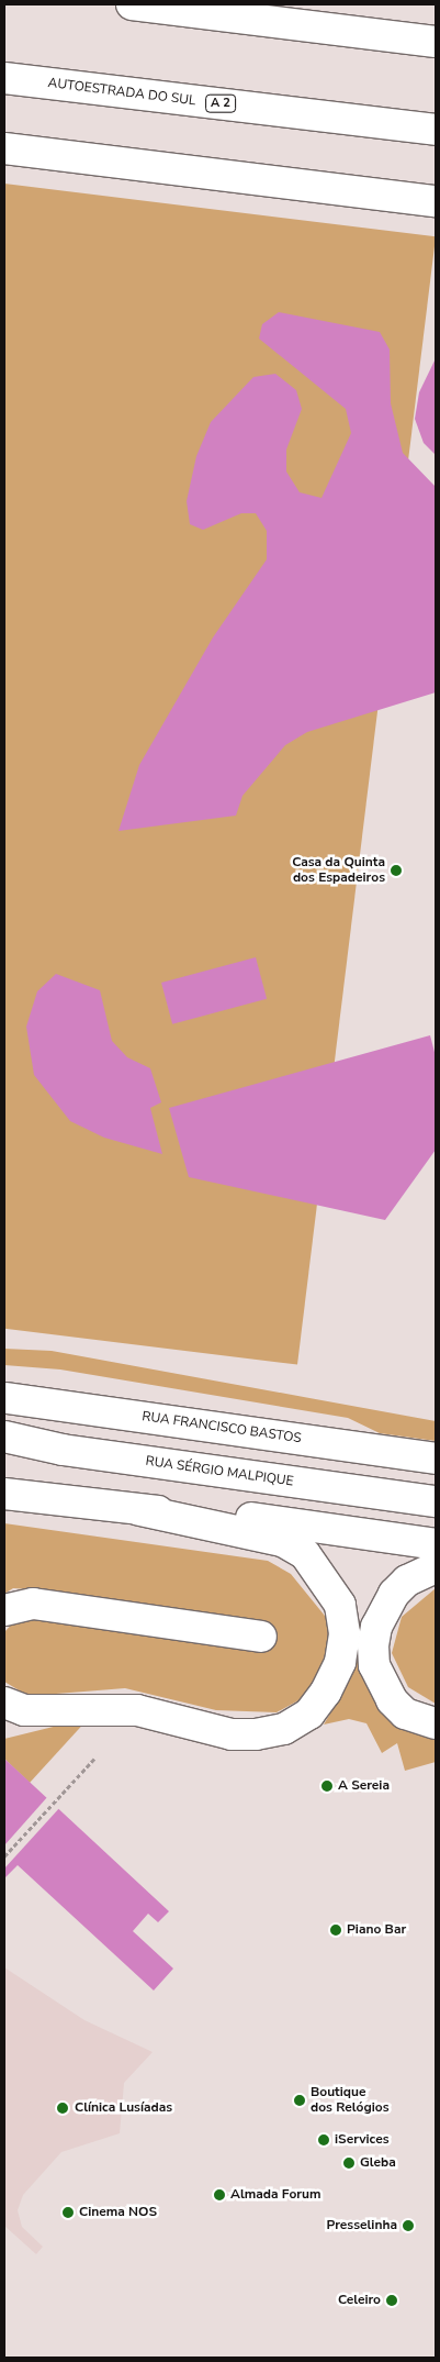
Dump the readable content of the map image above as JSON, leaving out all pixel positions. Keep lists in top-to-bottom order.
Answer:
{
  "streets": {
    "main road": [
      "AUTOESTRADA DO SUL",
      "A 2",
      "RUA FRANCISCO BASTOS",
      "RUA SÉRGIO MALPIQUE"
    ]
  },
  "places": [
    "Casa da Quinta dos Espadeiros",
    "A Sereia",
    "Piano Bar",
    "Boutique dos Relógios",
    "Clínica Lusíadas",
    "iServices",
    "Gleba",
    "Almada Forum",
    "Cinema NOS",
    "Presselinha",
    "Celeiro"
  ]
}
